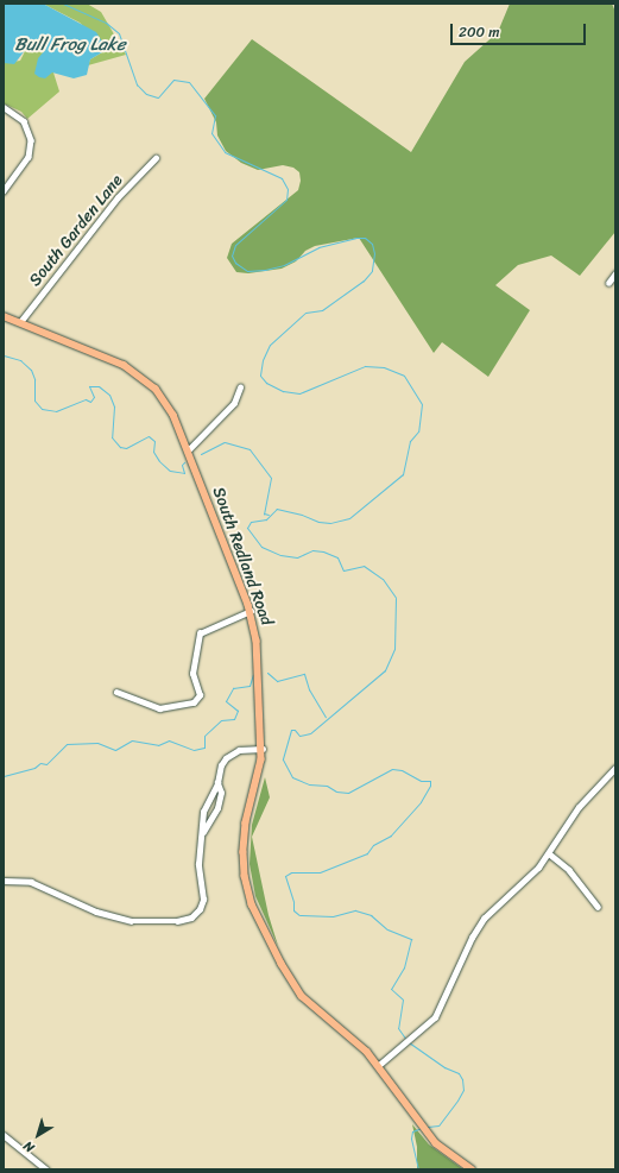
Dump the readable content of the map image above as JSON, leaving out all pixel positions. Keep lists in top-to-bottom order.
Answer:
{
  "streets": {
    "main road": ["South Redland Road"],
    "street": ["South Garden Lane"]
  },
  "crossings": [
    ["South Garden Lane", "South Redland Road"]
  ],
  "water": ["Bull Frog Lake"],
  "scale_bar": "200 m",
  "north": "bottom left"
}
